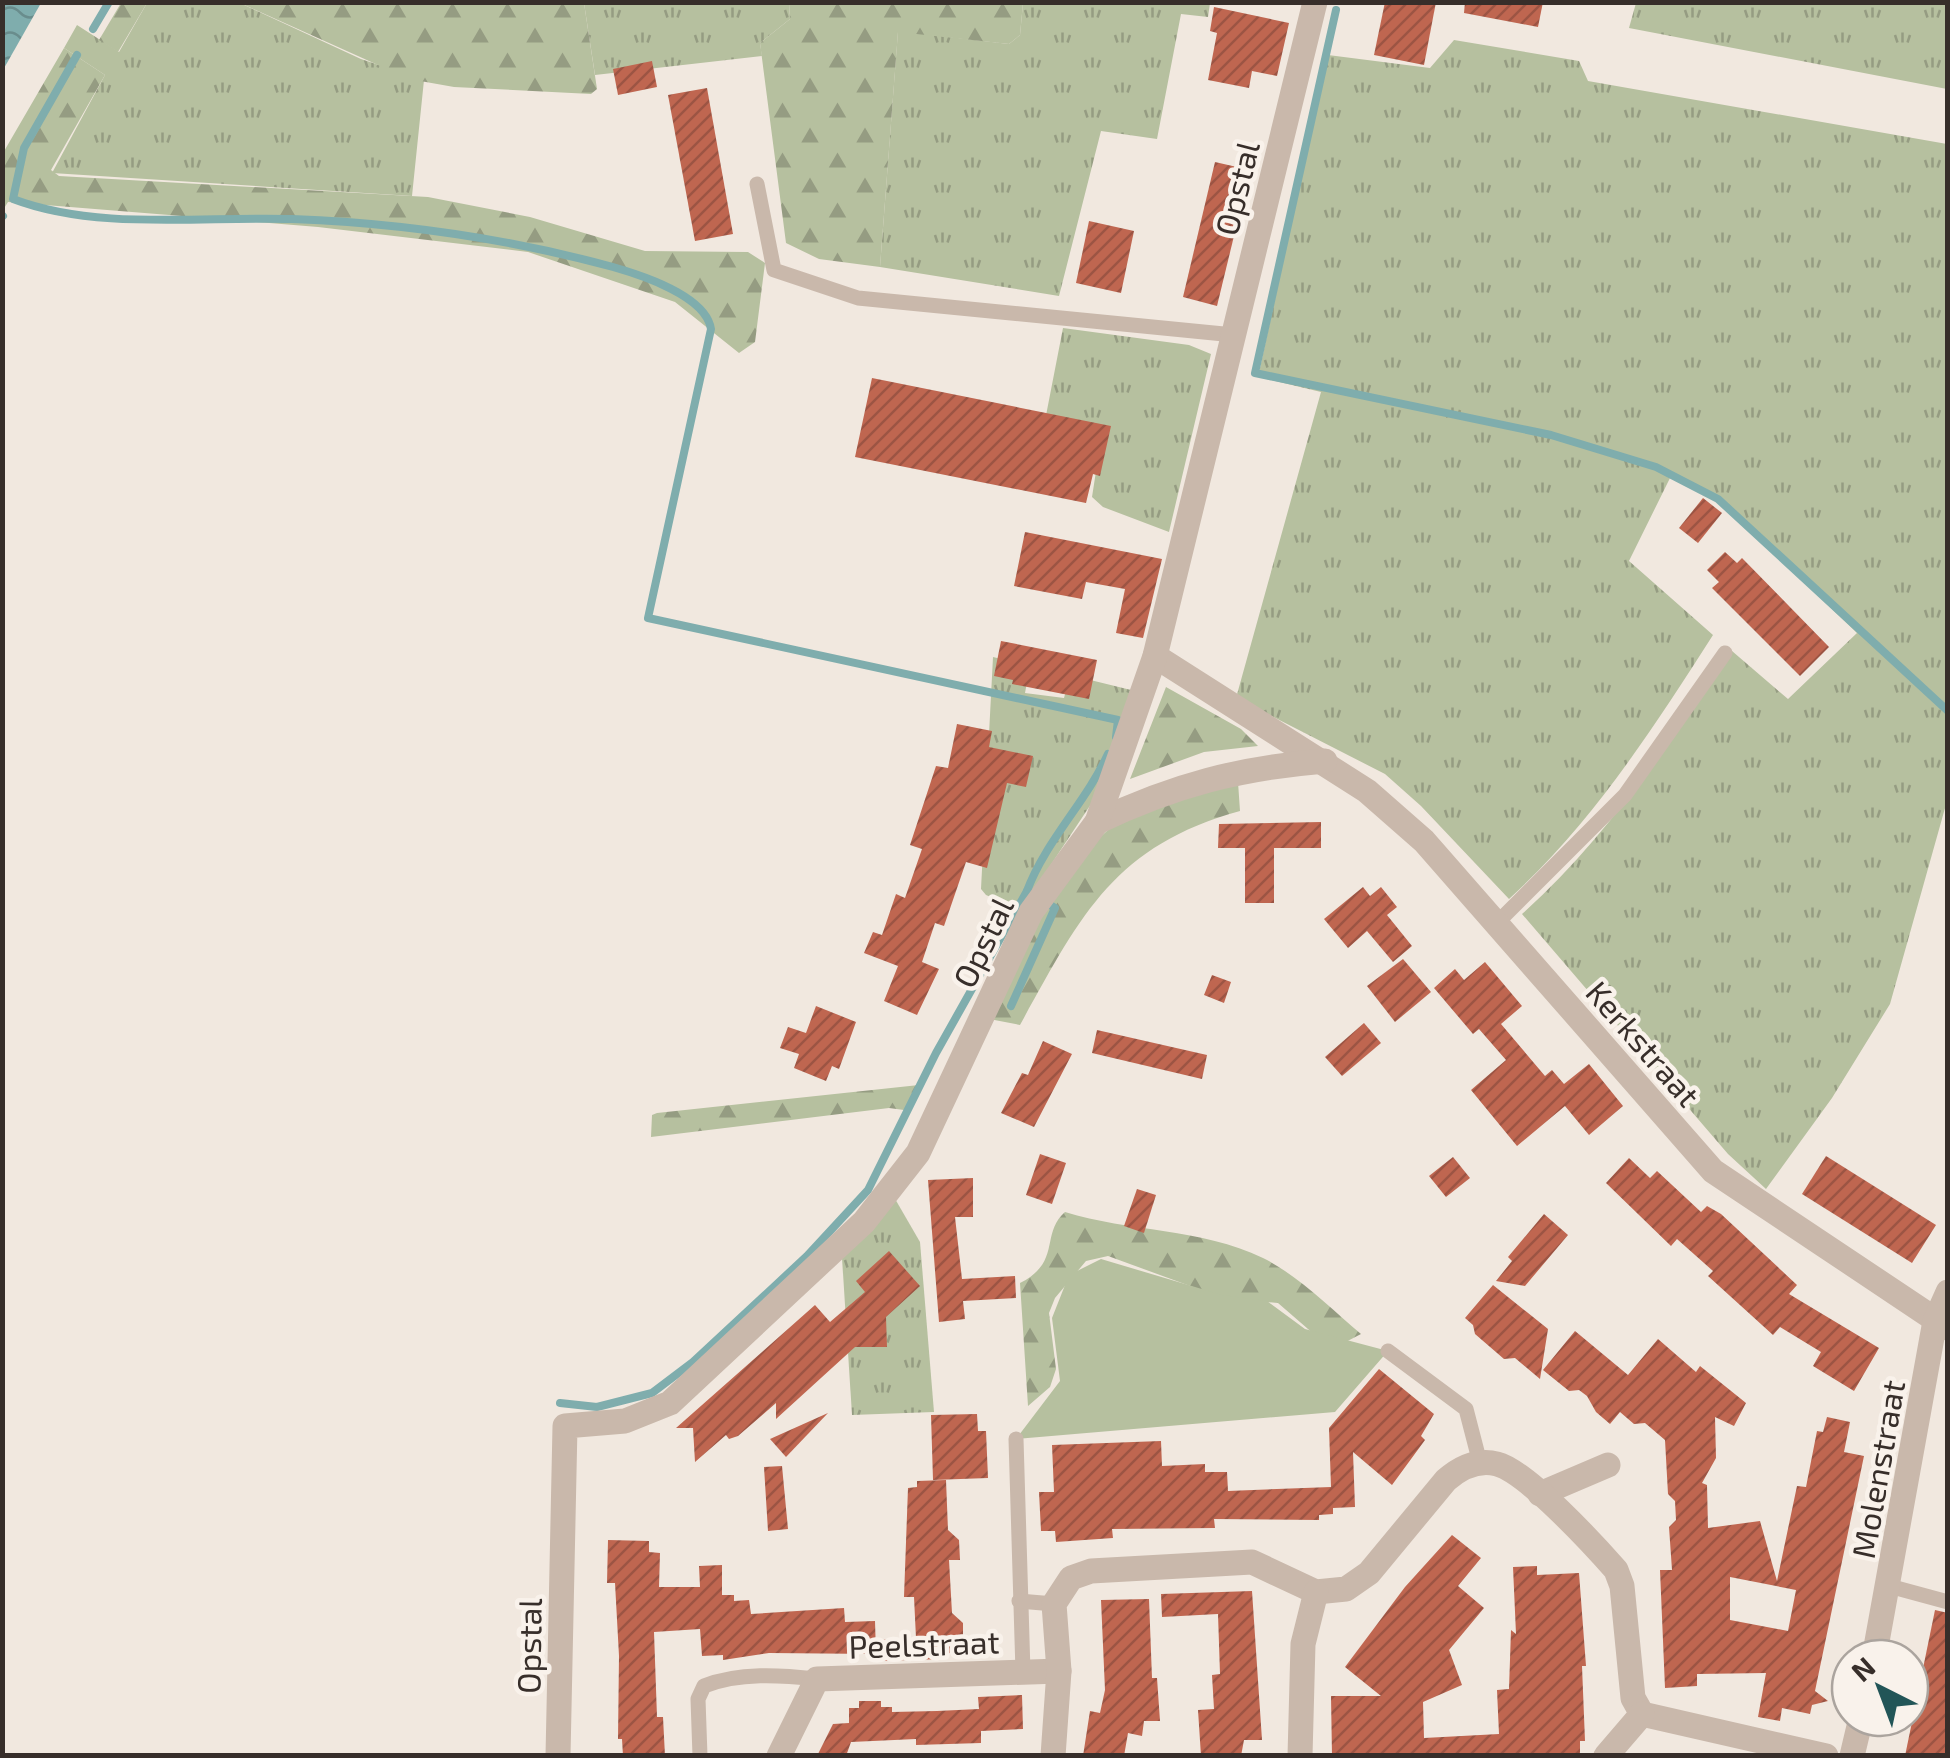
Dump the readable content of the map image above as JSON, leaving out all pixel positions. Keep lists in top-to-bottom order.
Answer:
{
  "streets": {
    "street": [
      "Opstal",
      "Kerkstraat",
      "Molenstraat",
      "Peelstraat"
    ]
  },
  "crossings": [
    ["Opstal", "Kerkstraat"],
    ["Kerkstraat", "Molenstraat"]
  ],
  "north": "top left"
}
